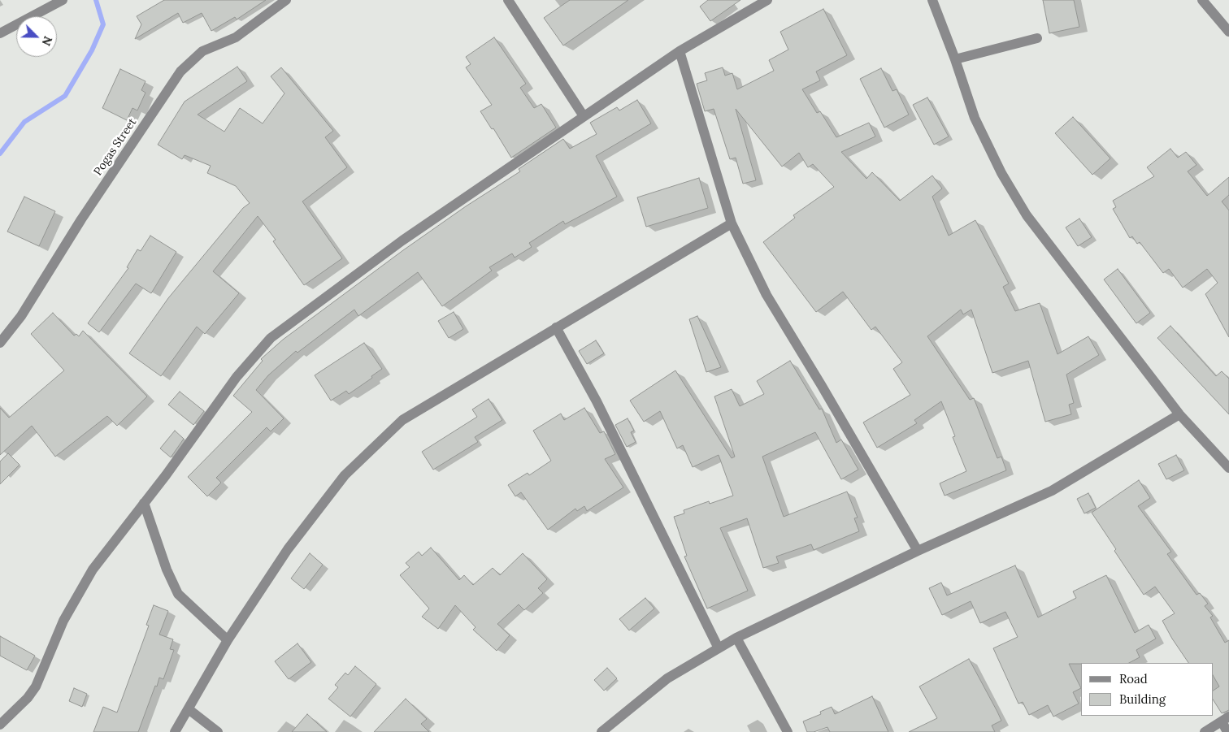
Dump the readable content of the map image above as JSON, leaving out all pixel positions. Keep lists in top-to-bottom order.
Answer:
{
  "streets": {
    "street": ["Pogas Street"]
  },
  "legend": ["Road", "Building"],
  "north": "bottom right"
}
